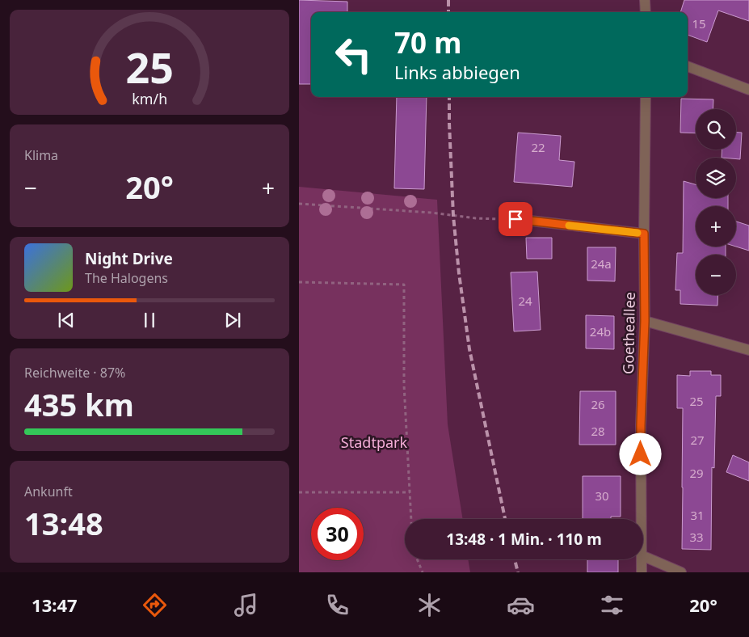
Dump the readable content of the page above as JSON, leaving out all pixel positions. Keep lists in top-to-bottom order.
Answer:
{
  "streets": {
    "street": ["Goetheallee"]
  },
  "parks": ["Stadtpark"],
  "house_numbers": [
    "15",
    "22",
    "24a",
    "24",
    "24b",
    "25",
    "26",
    "28",
    "27",
    "29",
    "30",
    "31",
    "33"
  ],
  "page": {
    "turn": ["70 m", "Links abbiegen"],
    "map_buttons": ["+", "−"],
    "tile": [
      "Klima",
      ["Reichweite · 87%", "435 km"],
      ["Ankunft", "13:48"]
    ],
    "heat": ["−", "20°", "+"],
    "song": ["Night Drive", "The Halogens"],
    "limit": "30",
    "trip": "13:48 · 1 Min. · 110 m",
    "tabs": ["13:47", "20°"],
    "gauge": ["25", "km/h"]
  }
}
